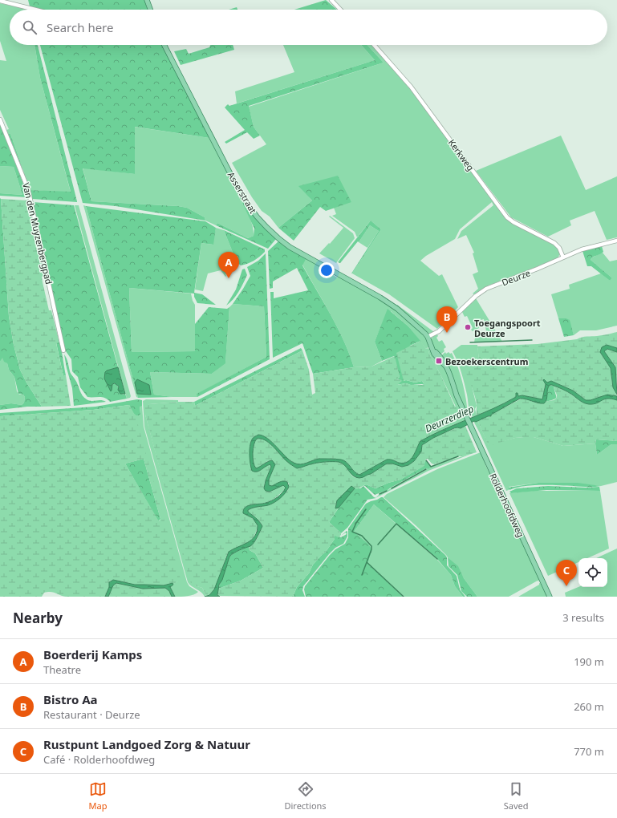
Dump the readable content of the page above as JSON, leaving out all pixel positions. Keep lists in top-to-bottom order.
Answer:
{
  "streets": {
    "main road": ["Asserstraat", "Rolderhoofdweg"],
    "street": ["Kerkweg", "Van den Muyzenbergpad", "Deurze"]
  },
  "crossings": [
    ["Kerkweg", "Deurze"],
    ["Asserstraat", "Deurze"],
    ["Asserstraat", "Rolderhoofdweg"]
  ],
  "water": ["Deurzerdiep"],
  "places": {
    "other": ["Toegangspoort Deurze"],
    "transit": ["Bezoekerscentrum"]
  },
  "page": {
    "search": "Search here",
    "pins": ["A", "B", "C"],
    "heading": ["Nearby", "3 results"],
    "list": [
      {
        "mark": "A",
        "name": "Boerderij Kamps",
        "note": "Theatre",
        "value": "190 m"
      },
      {
        "mark": "B",
        "name": "Bistro Aa",
        "note": "Restaurant · Deurze",
        "value": "260 m"
      },
      {
        "mark": "C",
        "name": "Rustpunt Landgoed Zorg & Natuur",
        "note": "Café · Rolderhoofdweg",
        "value": "770 m"
      }
    ],
    "nav": ["Map", "Directions", "Saved"]
  }
}
